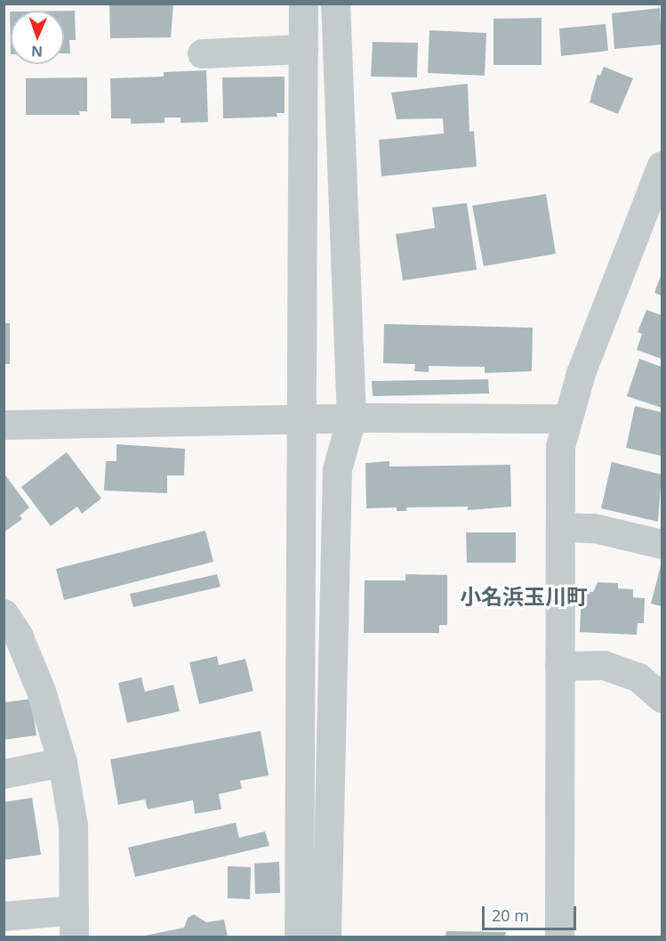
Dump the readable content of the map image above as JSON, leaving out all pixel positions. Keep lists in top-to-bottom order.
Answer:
{
  "districts": ["小名浜玉川町"],
  "scale_bar": "20 m",
  "north": "bottom"
}
